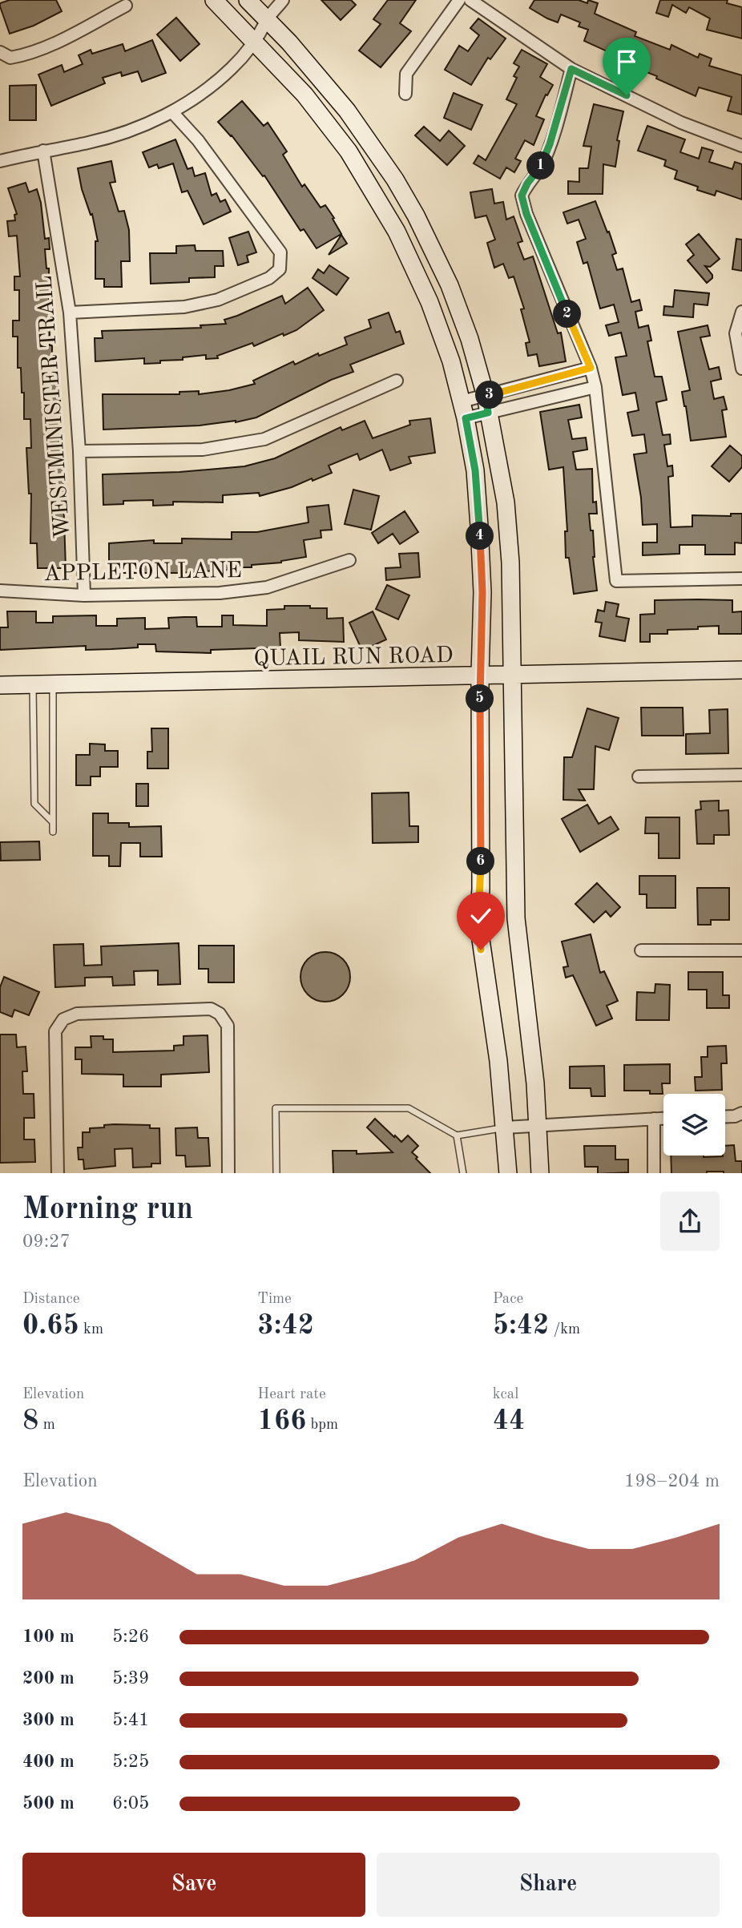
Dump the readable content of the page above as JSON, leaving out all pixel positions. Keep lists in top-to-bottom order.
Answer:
{
  "streets": {
    "main road": ["QUAIL RUN ROAD"],
    "street": ["WESTMINISTER TRAIL", "APPLETON LANE"]
  },
  "crossings": [
    ["WESTMINISTER TRAIL", "APPLETON LANE"]
  ],
  "page": {
    "pins": [
      "1",
      "2",
      "3",
      "4",
      "5",
      "6"
    ],
    "heading": ["Morning run", "09:27"],
    "stats": [
      ["Distance", "0.65 km"],
      ["Time", "3:42"],
      ["Pace", "5:42 /km"],
      ["Elevation", "8 m"],
      ["Heart rate", "166 bpm"],
      ["kcal", "44"]
    ],
    "chart": ["Elevation", "198–204 m"],
    "list": [
      {
        "name": "100 m",
        "note": "5:26"
      },
      {
        "name": "200 m",
        "note": "5:39"
      },
      {
        "name": "300 m",
        "note": "5:41"
      },
      {
        "name": "400 m",
        "note": "5:25"
      },
      {
        "name": "500 m",
        "note": "6:05"
      }
    ],
    "buttons": ["Save", "Share"]
  }
}
